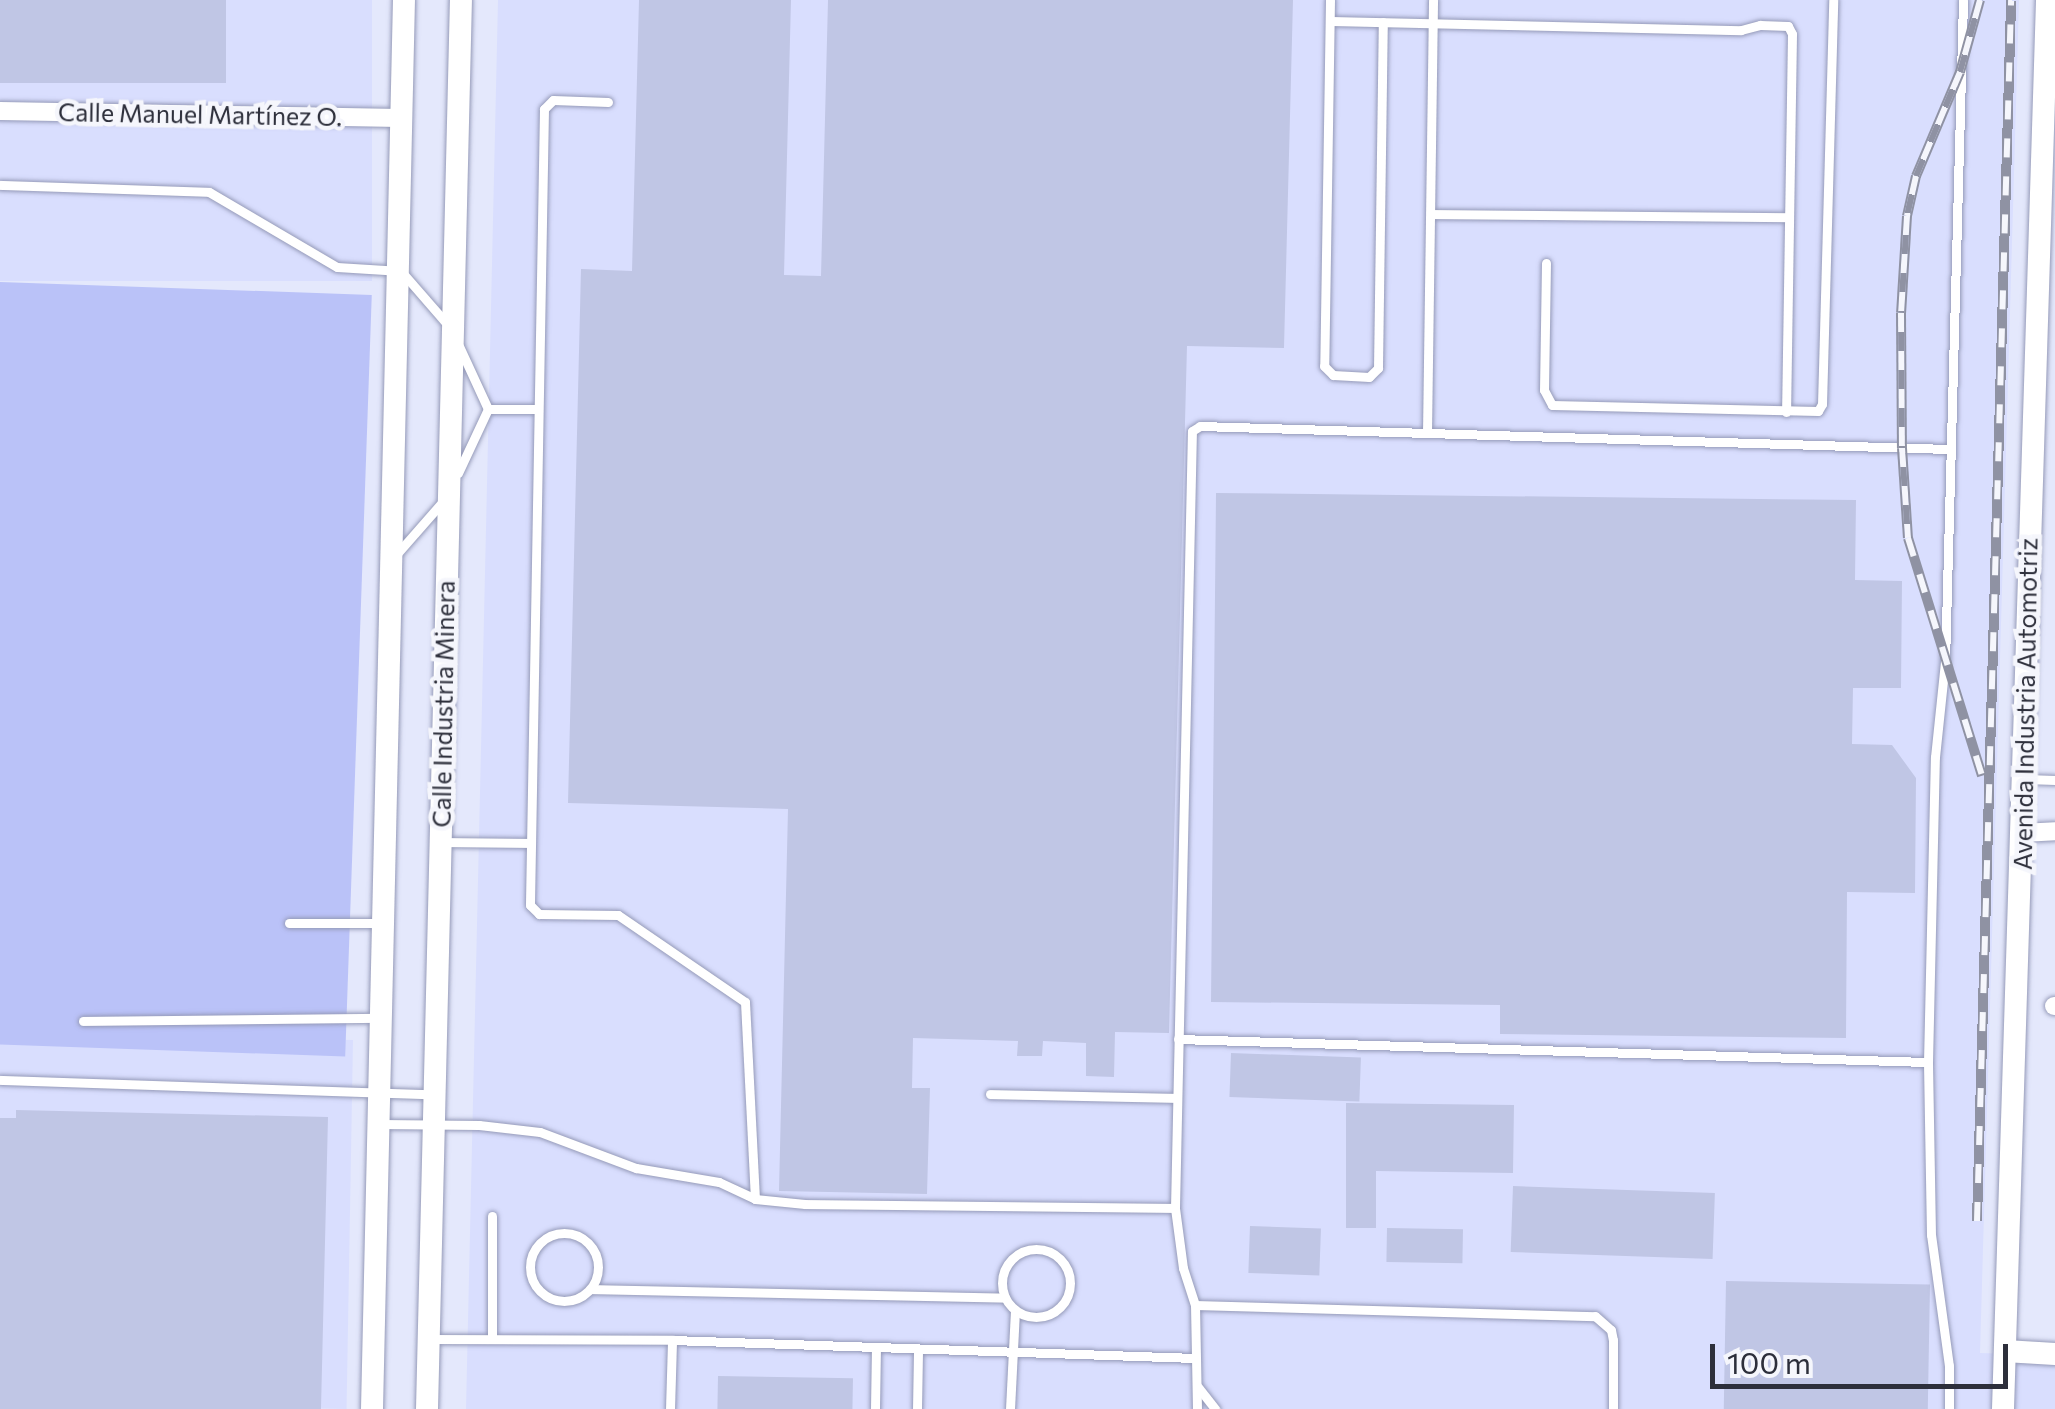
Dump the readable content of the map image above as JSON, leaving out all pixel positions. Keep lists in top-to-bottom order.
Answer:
{
  "streets": {
    "main road": ["Calle Industria Minera", "Avenida Industria Automotriz"],
    "street": ["Calle Manuel Martínez O."]
  },
  "scale_bar": "100 m"
}
